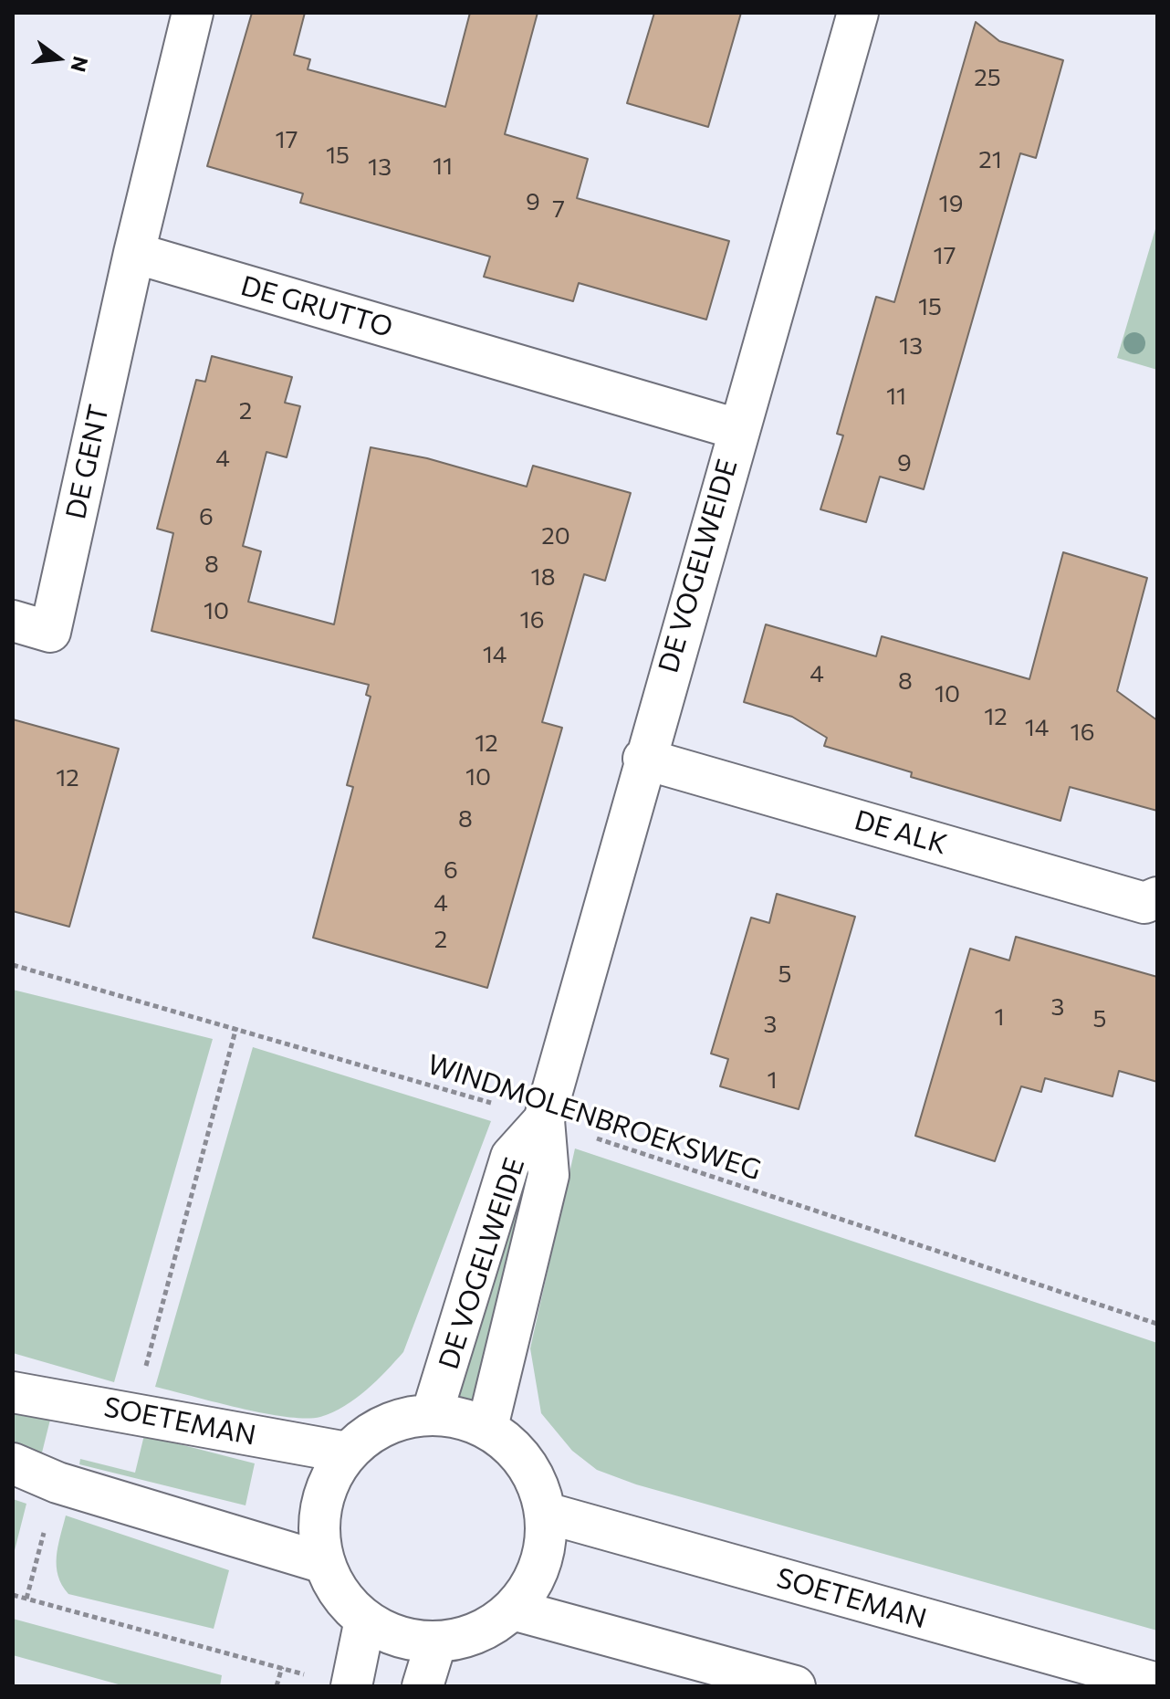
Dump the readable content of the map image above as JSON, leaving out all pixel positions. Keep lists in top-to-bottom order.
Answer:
{
  "streets": {
    "street": [
      "DE GRUTTO",
      "DE GENT",
      "DE VOGELWEIDE",
      "DE ALK",
      "SOETEMAN"
    ],
    "path": ["WINDMOLENBROEKSWEG"]
  },
  "crossings": [
    ["DE GRUTTO", "DE GENT"],
    ["DE GRUTTO", "DE VOGELWEIDE"],
    ["DE VOGELWEIDE", "DE ALK"],
    ["DE VOGELWEIDE", "WINDMOLENBROEKSWEG"],
    ["DE VOGELWEIDE", "SOETEMAN"]
  ],
  "house_numbers": [
    "25",
    "17",
    "15",
    "21",
    "11",
    "13",
    "9",
    "19",
    "7",
    "17",
    "15",
    "13",
    "11",
    "2",
    "4",
    "9",
    "6",
    "20",
    "8",
    "18",
    "10",
    "16",
    "14",
    "4",
    "8",
    "10",
    "12",
    "14",
    "16",
    "12",
    "10",
    "12",
    "8",
    "6",
    "4",
    "2",
    "5",
    "3",
    "1",
    "5",
    "3",
    "1"
  ],
  "north": "right"
}
